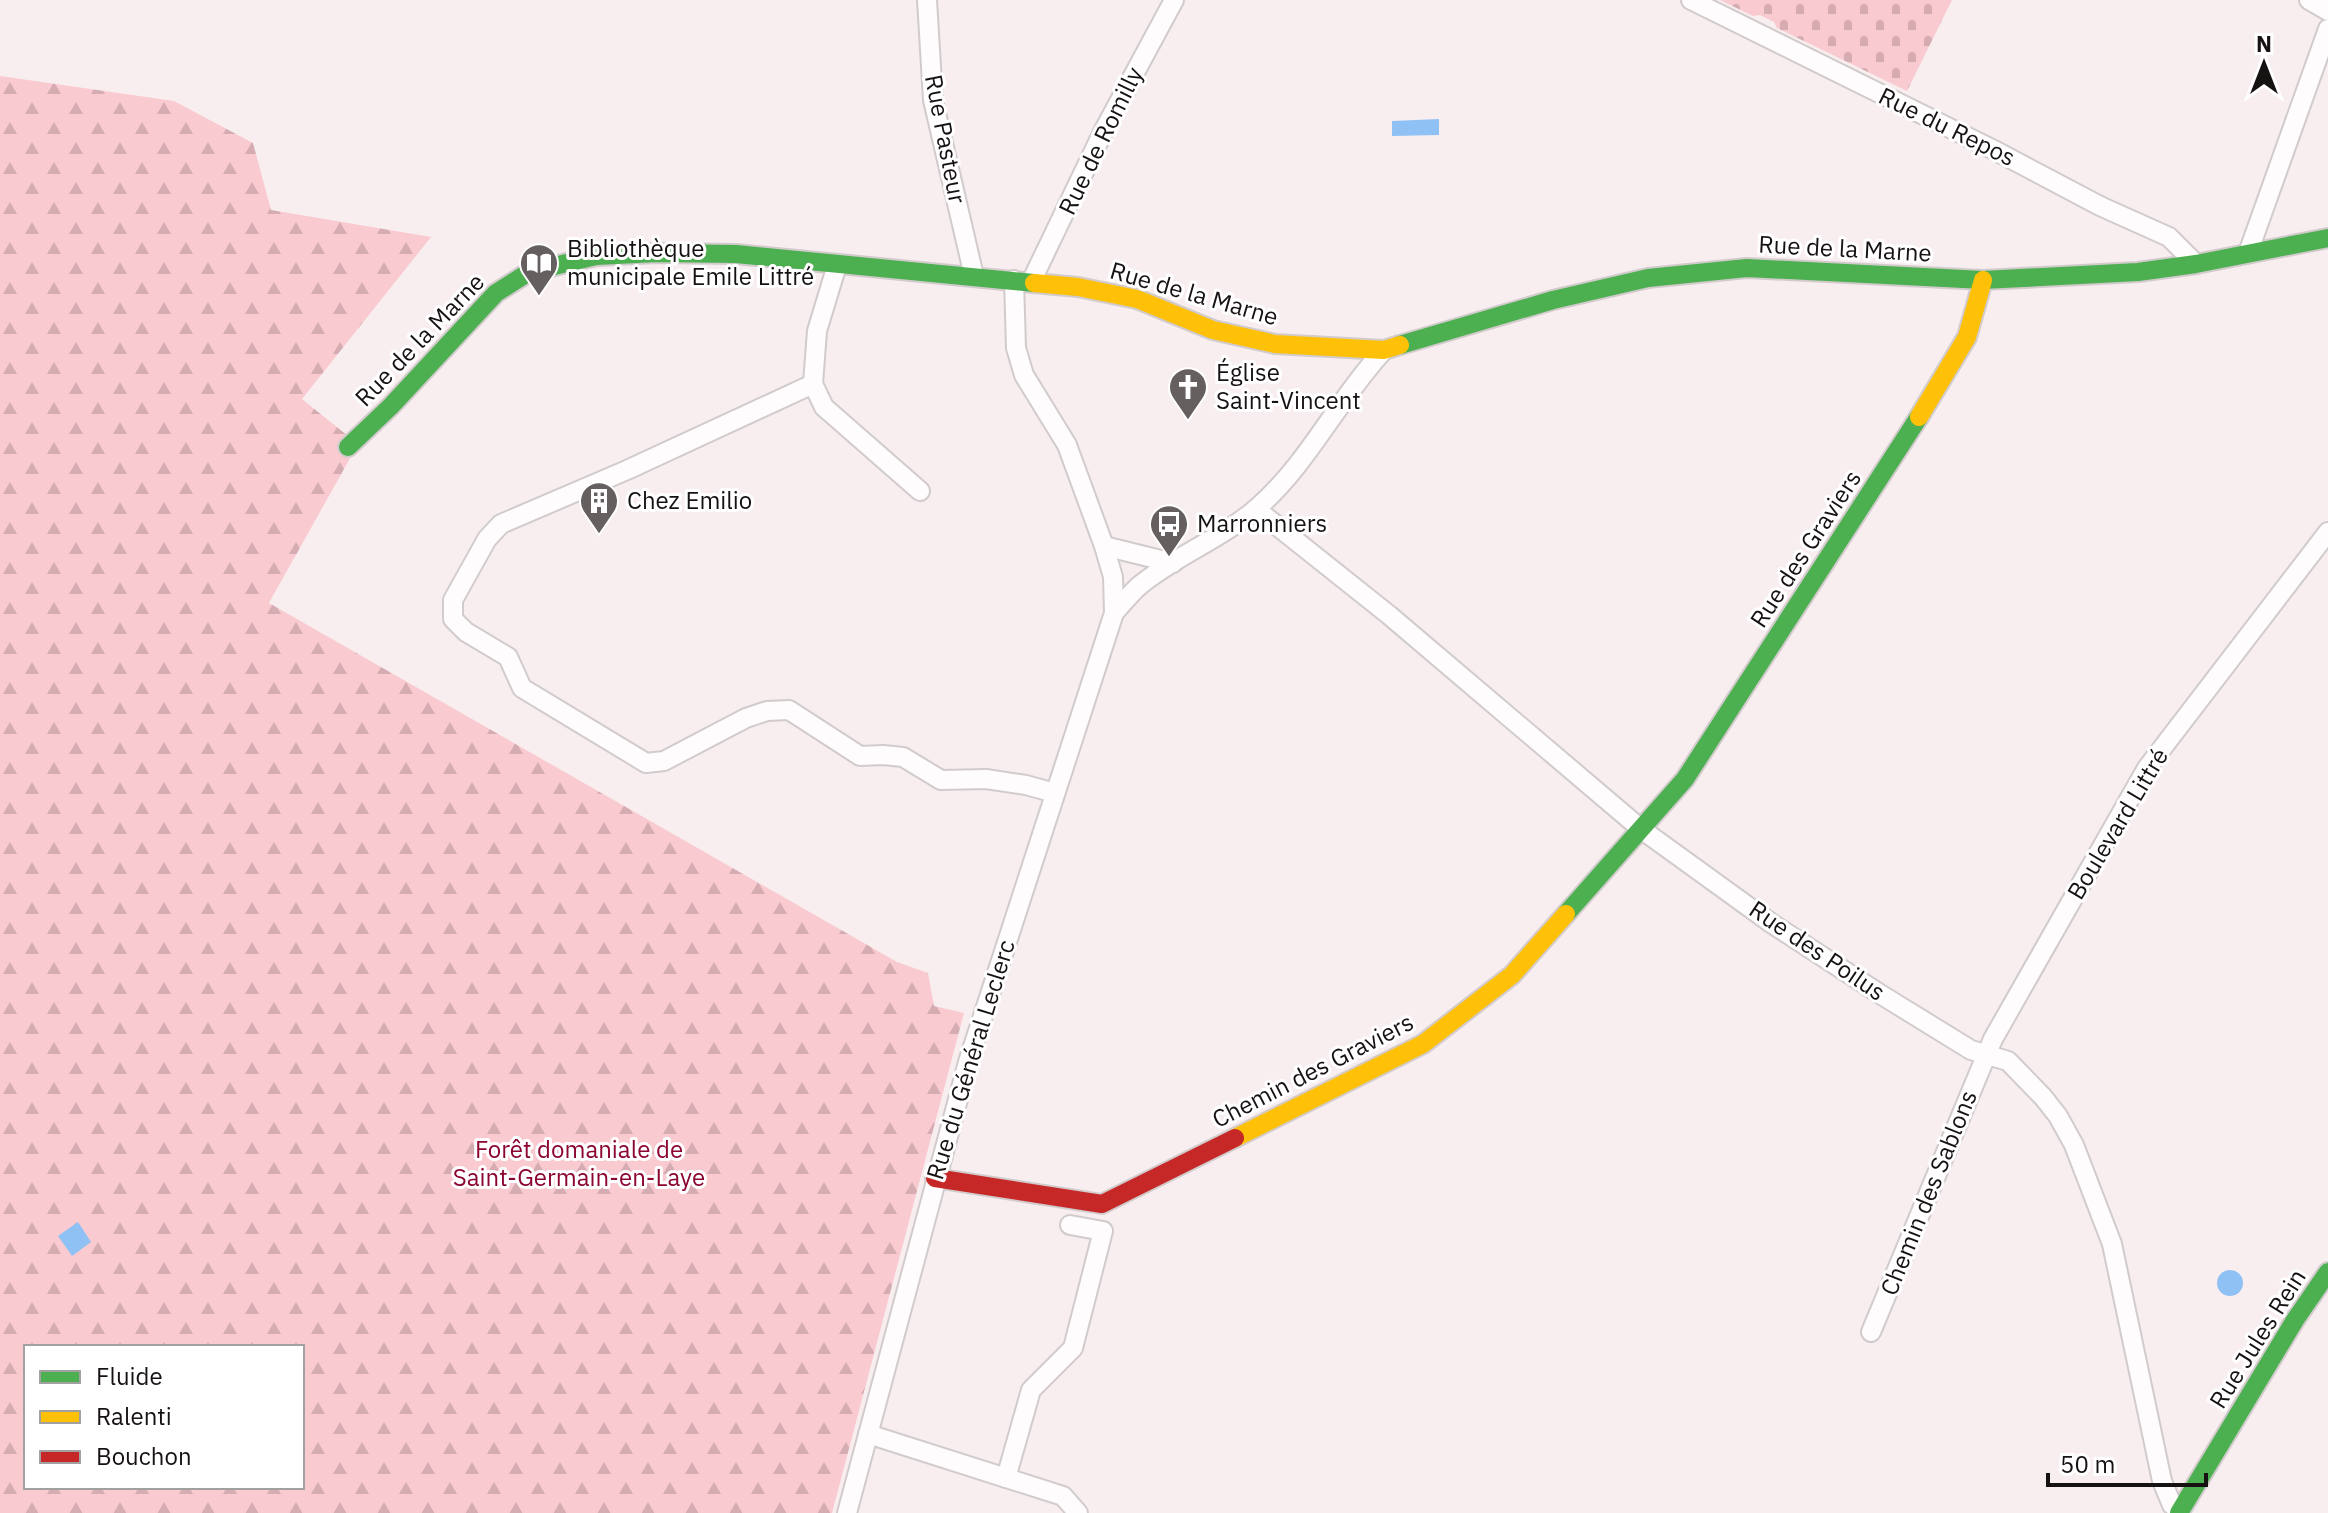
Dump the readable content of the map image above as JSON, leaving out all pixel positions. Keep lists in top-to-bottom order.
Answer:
{
  "streets": {
    "street": [
      "Rue du Repos",
      "Rue Pasteur",
      "Rue de Romilly",
      "Rue de la Marne",
      "Rue des Graviers",
      "Boulevard Littré",
      "Rue des Poilus",
      "Rue du Général Leclerc",
      "Chemin des Graviers",
      "Chemin des Sablons",
      "Rue Jules Rein"
    ]
  },
  "crossings": [
    ["Rue du Repos", "Rue de la Marne"],
    ["Rue Pasteur", "Rue de la Marne"],
    ["Rue de Romilly", "Rue de la Marne"],
    ["Rue de la Marne", "Rue des Graviers"],
    ["Rue des Graviers", "Rue des Poilus"],
    ["Rue des Graviers", "Chemin des Graviers"],
    ["Boulevard Littré", "Rue des Poilus"],
    ["Boulevard Littré", "Chemin des Sablons"],
    ["Rue des Poilus", "Chemin des Graviers"],
    ["Rue des Poilus", "Chemin des Sablons"],
    ["Rue des Poilus", "Rue Jules Rein"],
    ["Rue du Général Leclerc", "Chemin des Graviers"]
  ],
  "parks": ["Forêt domaniale de Saint-Germain-en-Laye"],
  "places": {
    "library": ["Bibliothèque municipale Emile Littré"],
    "church": ["Église Saint-Vincent"],
    "building": ["Chez Emilio"],
    "bus stop": ["Marronniers"]
  },
  "legend": ["Fluide", "Ralenti", "Bouchon"],
  "scale_bar": "50 m",
  "north": "top"
}
